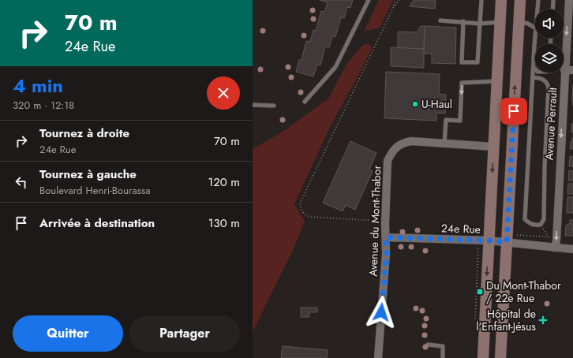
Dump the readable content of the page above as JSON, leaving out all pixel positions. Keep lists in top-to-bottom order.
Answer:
{
  "streets": {
    "street": ["Avenue Perrault", "Avenue du Mont-Thabor", "24e Rue"]
  },
  "crossings": [
    ["Avenue Perrault", "24e Rue"],
    ["Avenue du Mont-Thabor", "24e Rue"]
  ],
  "one_way": ["Avenue Perrault"],
  "places": {
    "other": ["U-Haul"],
    "transit": ["Du Mont-Thabor / 22e Rue"],
    "health": ["Hôpital de l'Enfant-Jésus"]
  },
  "page": {
    "turn": ["70 m", "24e Rue"],
    "heading": ["4 min", "320 m · 12:18"],
    "list": [
      {
        "name": "Tournez à droite",
        "note": "24e Rue",
        "value": "70 m"
      },
      {
        "name": "Tournez à gauche",
        "note": "Boulevard Henri-Bourassa",
        "value": "120 m"
      },
      {
        "name": "Arrivée à destination",
        "value": "130 m"
      }
    ],
    "buttons": ["Quitter", "Partager"]
  }
}
